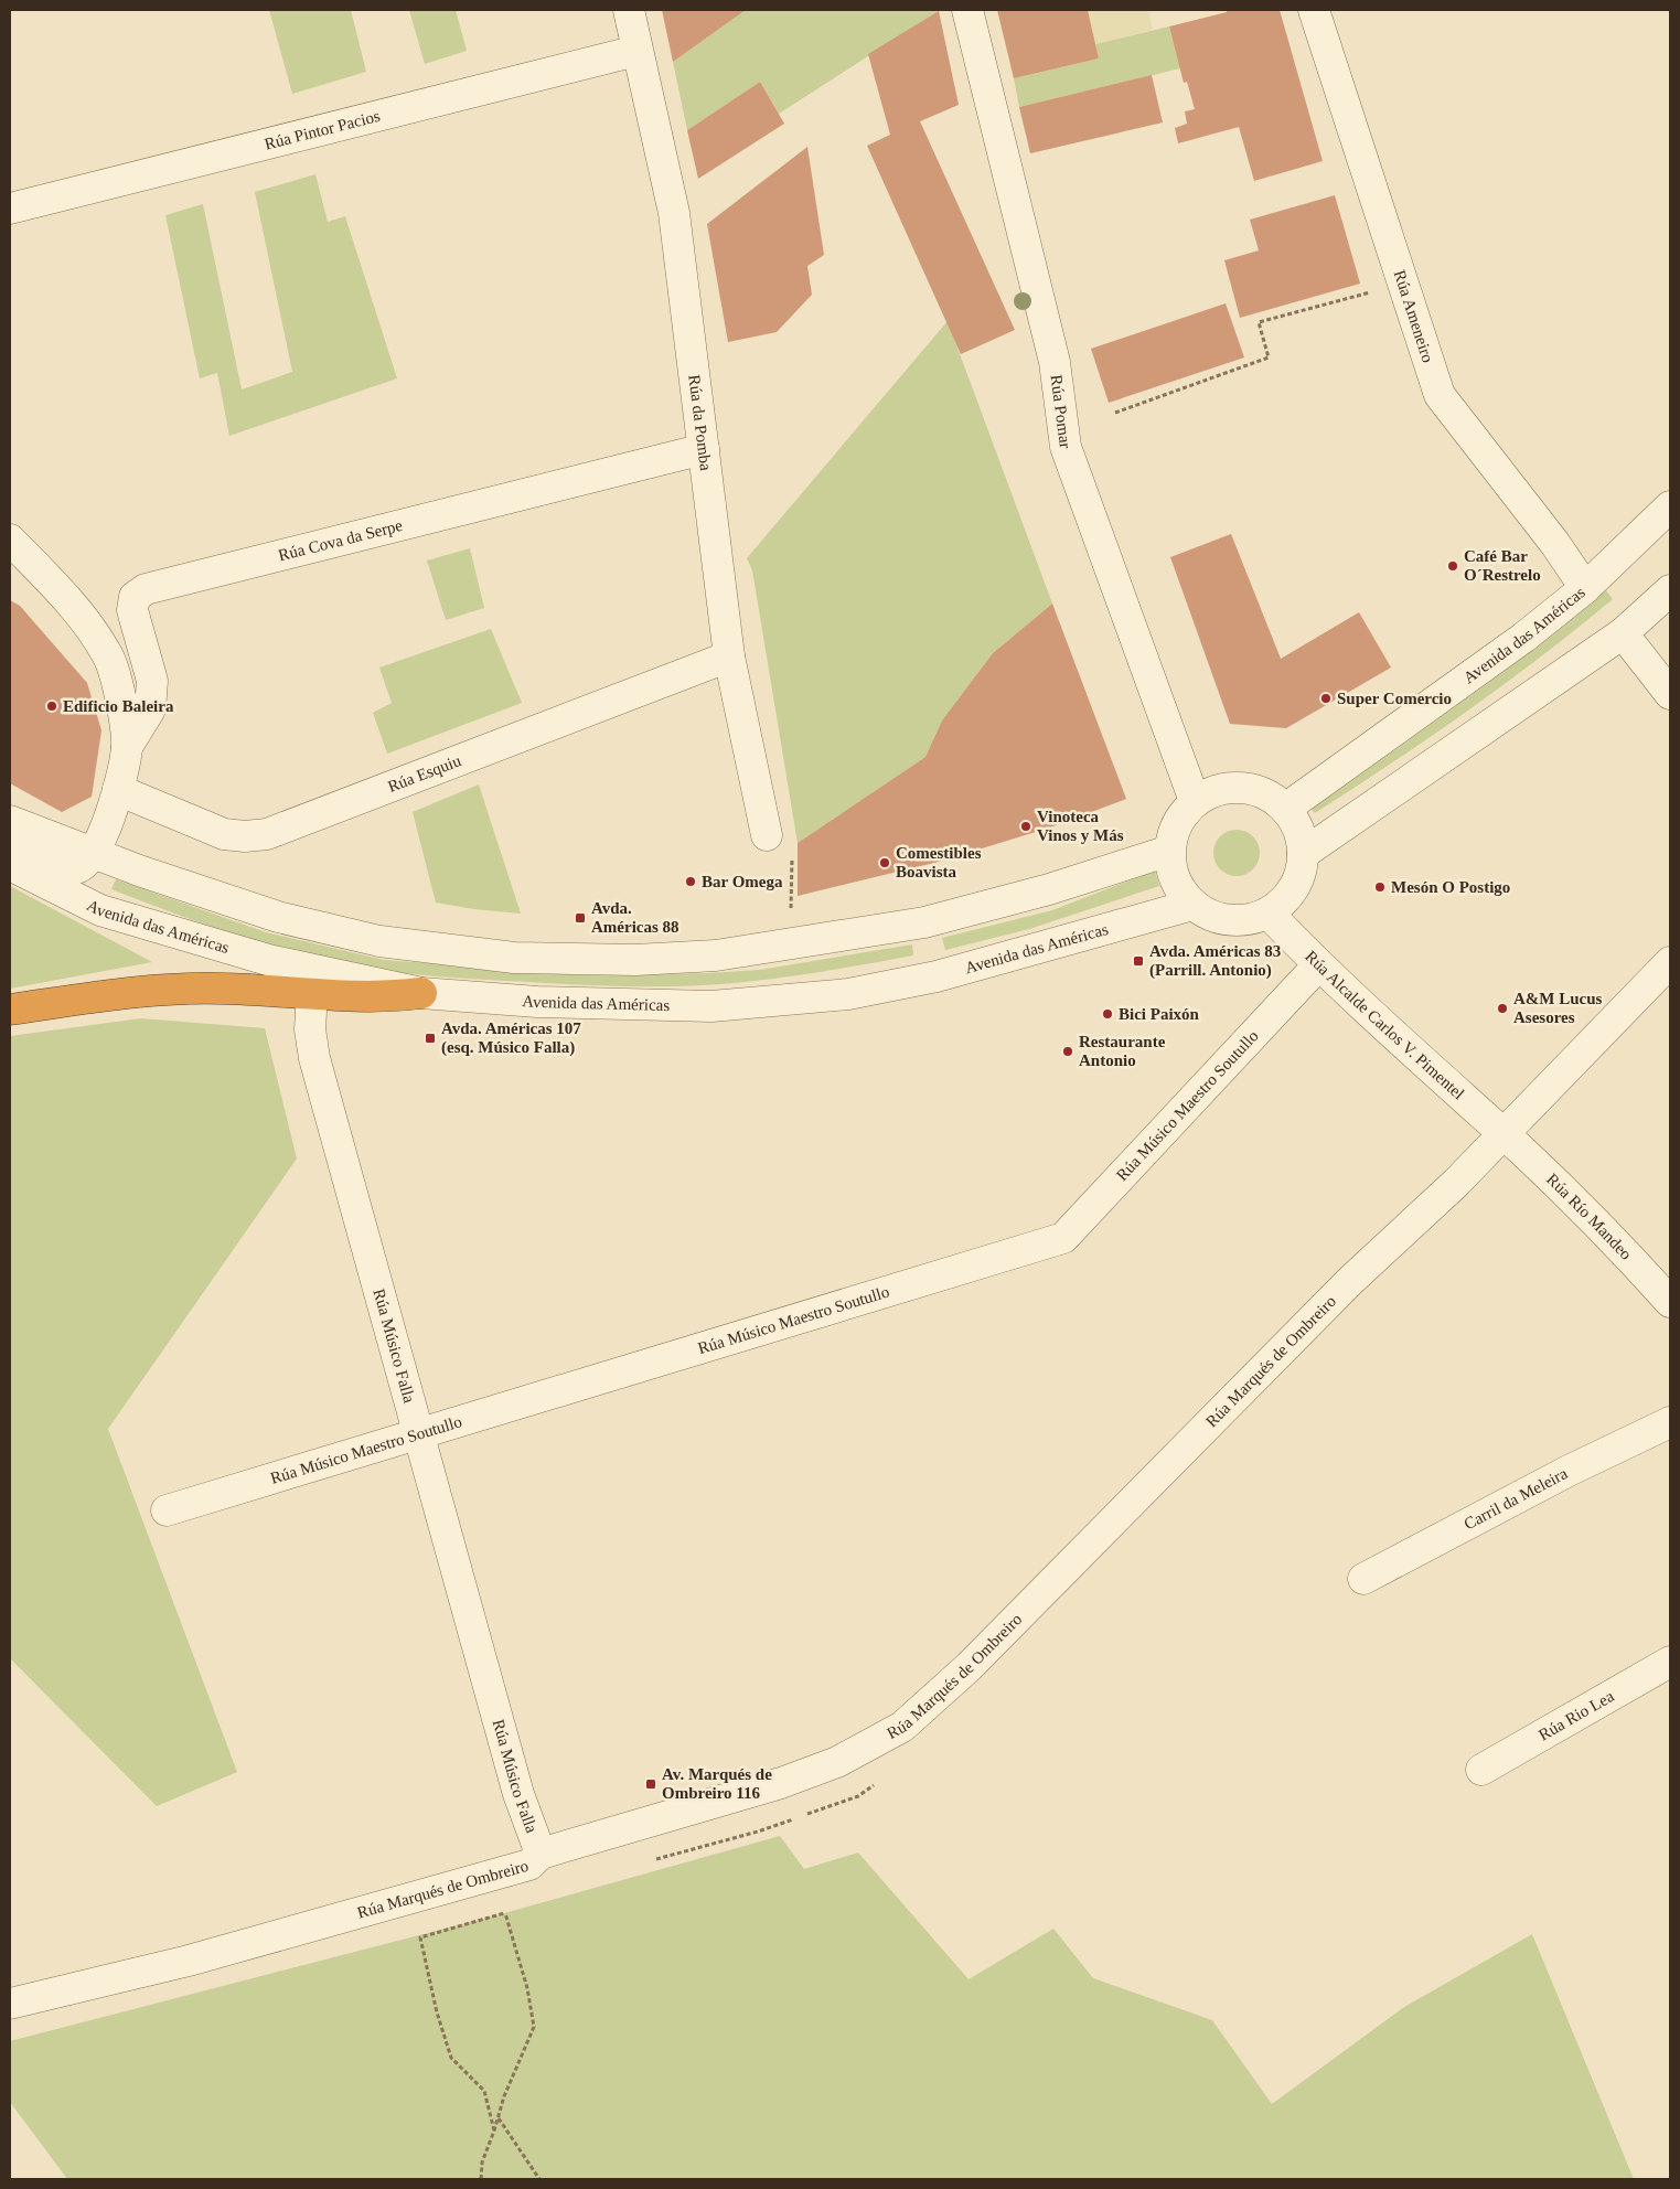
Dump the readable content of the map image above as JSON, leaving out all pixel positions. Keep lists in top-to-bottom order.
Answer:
{
  "streets": {
    "street": [
      "Rúa Pintor Pacios",
      "Rúa Ameneiro",
      "Rúa Pomar",
      "Rúa da Pomba",
      "Rúa Cova da Serpe",
      "Avenida das Américas",
      "Rúa Esquiu",
      "Rúa Alcalde Carlos V. Pimentel",
      "Rúa Músico Maestro Soutullo",
      "Rúa Río Mandeo",
      "Rúa Músico Falla",
      "Rúa Marqués de Ombreiro",
      "Carril da Meleira",
      "Rúa Rio Lea"
    ]
  },
  "crossings": [
    ["Rúa Pintor Pacios", "Rúa da Pomba"],
    ["Rúa Ameneiro", "Avenida das Américas"],
    ["Rúa Pomar", "Avenida das Américas"],
    ["Rúa Pomar", "Rúa Alcalde Carlos V. Pimentel"],
    ["Rúa da Pomba", "Rúa Cova da Serpe"],
    ["Rúa da Pomba", "Rúa Esquiu"],
    ["Avenida das Américas", "Rúa Alcalde Carlos V. Pimentel"],
    ["Rúa Alcalde Carlos V. Pimentel", "Rúa Músico Maestro Soutullo"],
    ["Rúa Alcalde Carlos V. Pimentel", "Rúa Río Mandeo"],
    ["Rúa Alcalde Carlos V. Pimentel", "Rúa Marqués de Ombreiro"],
    ["Rúa Músico Maestro Soutullo", "Rúa Músico Falla"],
    ["Rúa Río Mandeo", "Rúa Marqués de Ombreiro"],
    ["Rúa Músico Falla", "Rúa Marqués de Ombreiro"]
  ],
  "places": {
    "other": [
      "Café Bar O´Restrelo",
      "Super Comercio",
      "Edificio Baleira",
      "Vinoteca Vinos y Más",
      "Comestibles Boavista",
      "Bar Omega",
      "Mesón O Postigo",
      "A&M Lucus Asesores",
      "Bici Paixón",
      "Restaurante Antonio"
    ],
    "transit": [
      "Avda. Américas 88",
      "Avda. Américas 83 (Parrill. Antonio)",
      "Avda. Américas 107 (esq. Músico Falla)",
      "Av. Marqués de Ombreiro 116"
    ]
  }
}
